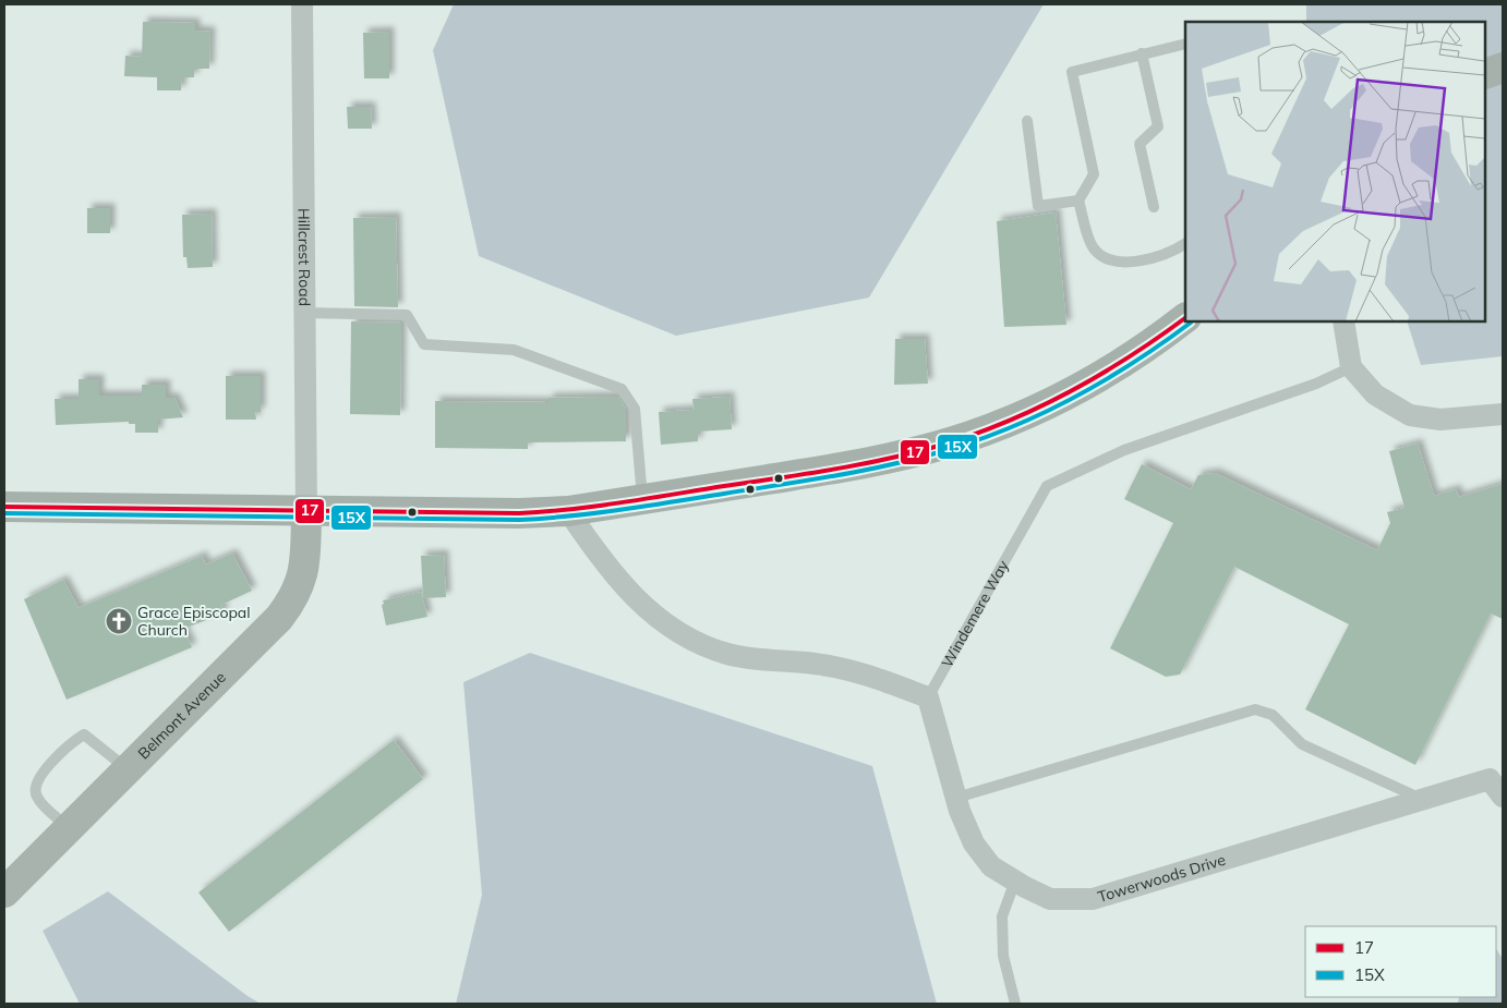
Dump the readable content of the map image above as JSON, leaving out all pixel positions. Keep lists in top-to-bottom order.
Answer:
{
  "streets": {
    "street": ["Hillcrest Road", "Belmont Avenue", "Towerwoods Drive"],
    "lane": ["Windemere Way"]
  },
  "crossings": [
    ["Hillcrest Road", "Belmont Avenue"],
    ["Windemere Way", "Towerwoods Drive"]
  ],
  "places": {
    "church": ["Grace Episcopal Church"]
  },
  "lines": ["transit line 17", "transit line 15X"],
  "legend": ["17", "15X"]
}
